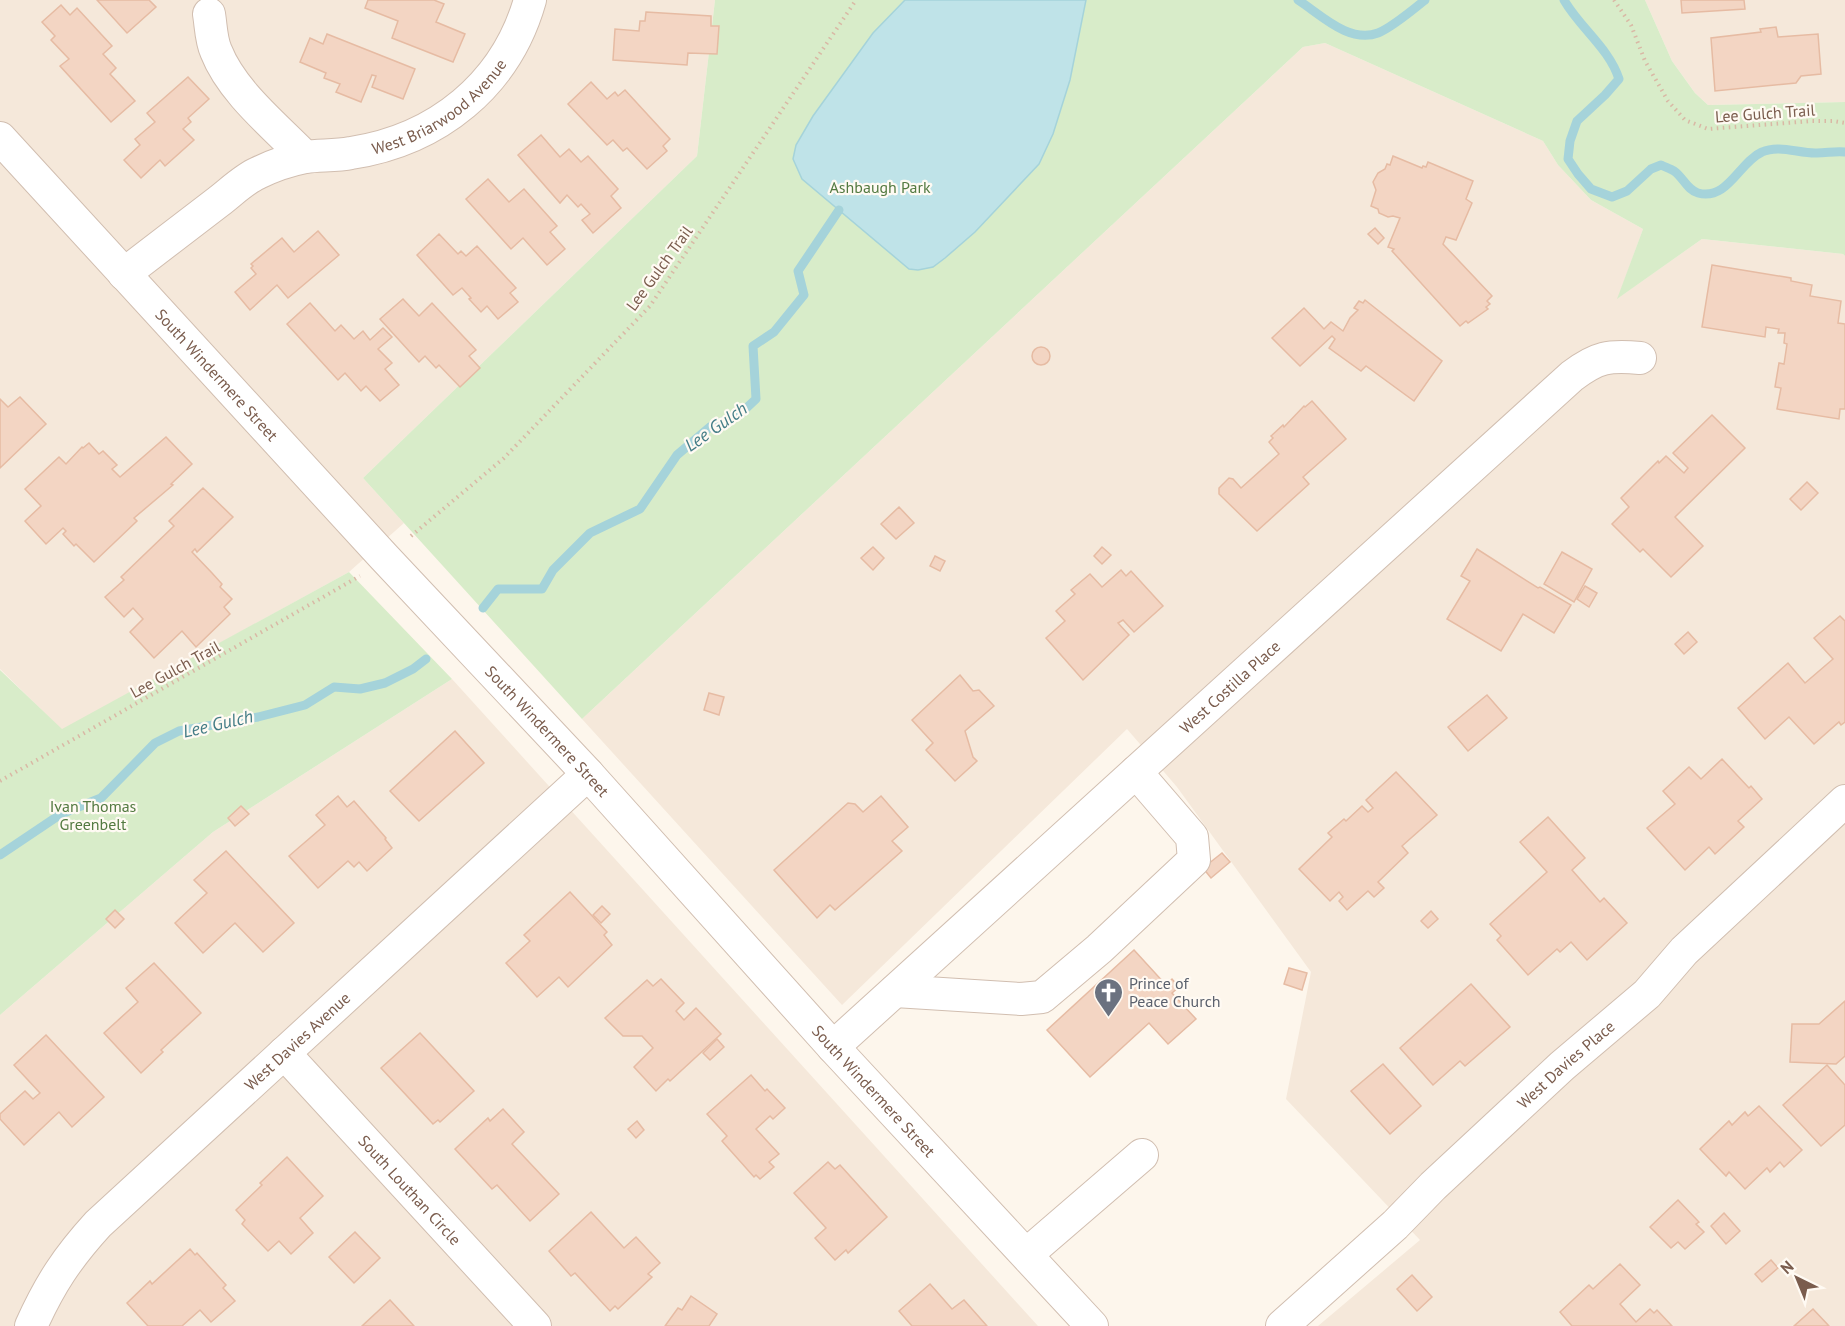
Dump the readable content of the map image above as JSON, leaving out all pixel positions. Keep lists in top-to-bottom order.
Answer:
{
  "streets": {
    "street": [
      "West Briarwood Avenue",
      "South Windermere Street",
      "West Costilla Place",
      "West Davies Avenue",
      "West Davies Place",
      "South Louthan Circle"
    ],
    "path": ["Lee Gulch Trail"]
  },
  "crossings": [
    ["West Briarwood Avenue", "South Windermere Street"],
    ["South Windermere Street", "West Costilla Place"],
    ["South Windermere Street", "West Davies Avenue"],
    ["West Davies Avenue", "South Louthan Circle"]
  ],
  "water": ["Lee Gulch"],
  "parks": ["Ashbaugh Park", "Ivan Thomas Greenbelt"],
  "places": {
    "church": ["Prince of Peace Church"]
  },
  "north": "top left"
}
